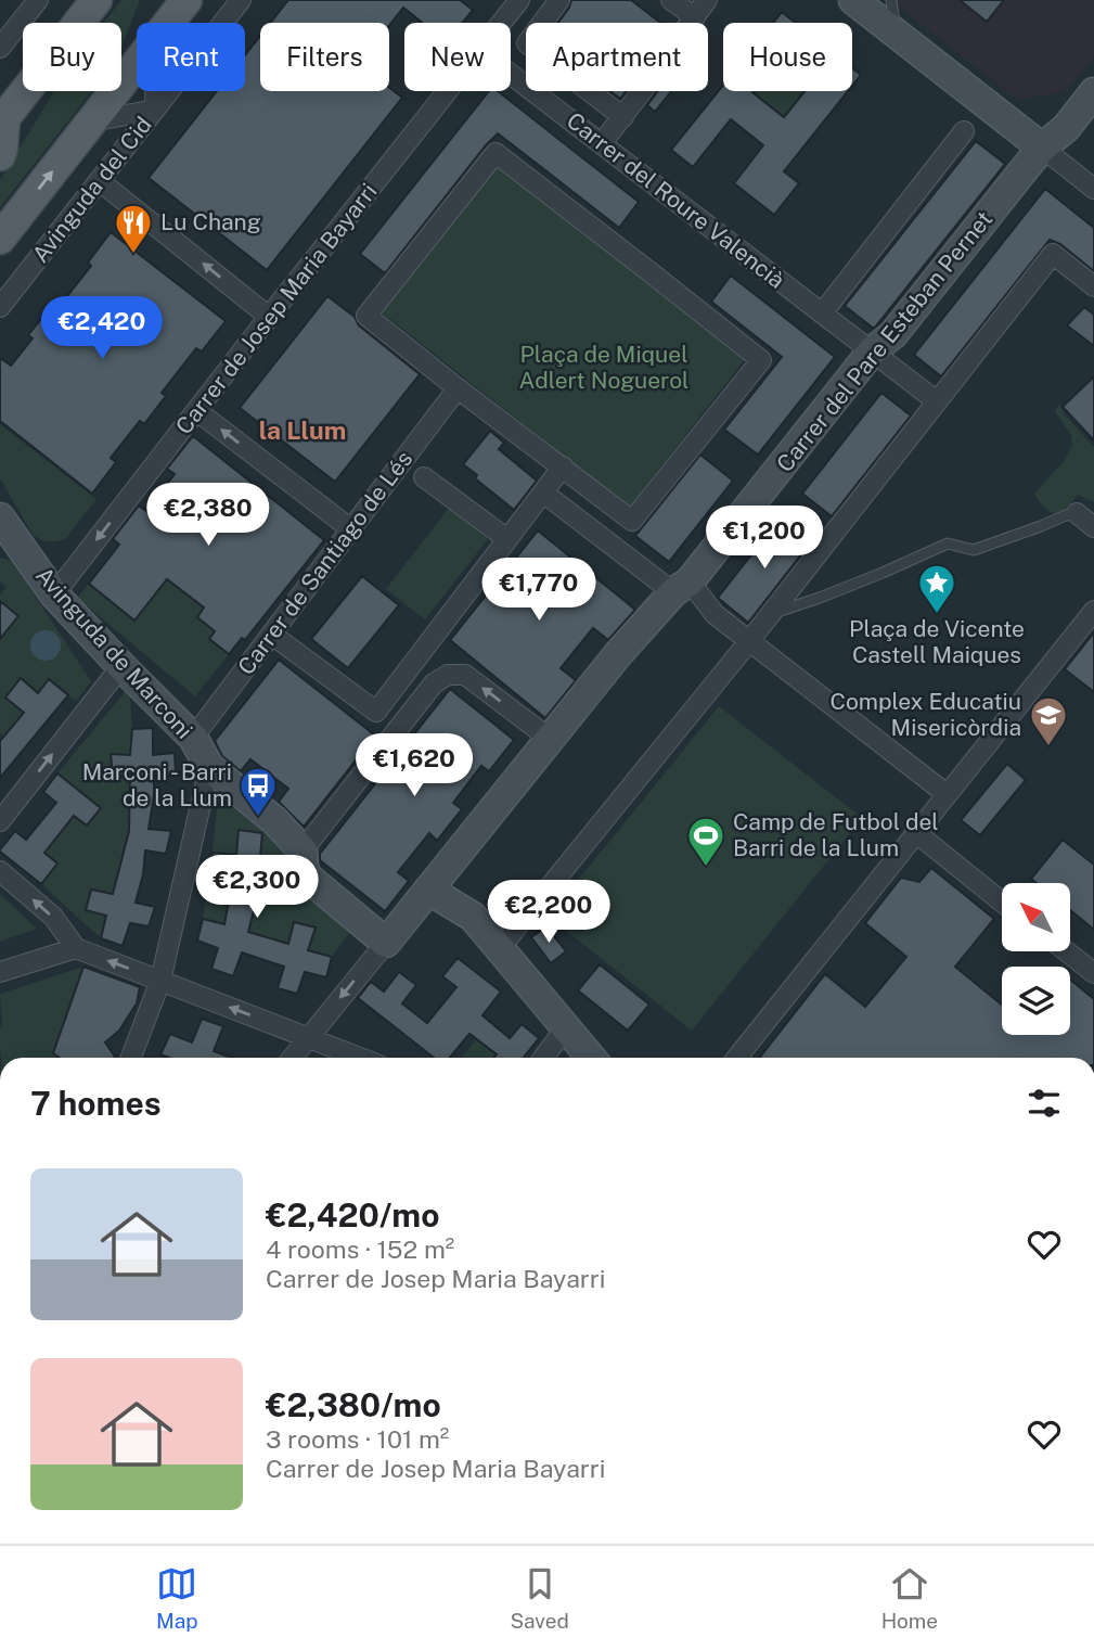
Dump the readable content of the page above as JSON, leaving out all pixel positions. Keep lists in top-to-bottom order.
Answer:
{
  "streets": {
    "main road": ["Avinguda del Cid"],
    "street": [
      "Carrer del Roure Valencià",
      "Carrer de Josep Maria Bayarri",
      "Carrer del Pare Esteban Pernet",
      "Carrer de Santiago de Lés",
      "Avinguda de Marconi"
    ]
  },
  "crossings": [
    ["Carrer del Roure Valencià", "Carrer del Pare Esteban Pernet"],
    ["Carrer de Josep Maria Bayarri", "Avinguda de Marconi"],
    ["Carrer del Pare Esteban Pernet", "Avinguda de Marconi"],
    ["Carrer de Santiago de Lés", "Avinguda de Marconi"]
  ],
  "districts": ["la Llum"],
  "parks": ["Plaça de Miquel Adlert Noguerol"],
  "places": {
    "restaurant": ["Lu Chang"],
    "place": ["Plaça de Vicente Castell Maiques"],
    "school or university": ["Complex Educatiu Misericòrdia"],
    "bus stop": ["Marconi - Barri de la Llum"],
    "sports": ["Camp de Futbol del Barri de la Llum"]
  },
  "north": "top left",
  "page": {
    "chip": [
      "Buy",
      "Rent",
      "Filters",
      "New",
      "Apartment",
      "House"
    ],
    "price": [
      "€2,420",
      "€2,380",
      "€1,200",
      "€1,770",
      "€1,620",
      "€2,300",
      "€2,200"
    ],
    "heading": "7 homes",
    "list": [
      {
        "name": "€2,420/mo",
        "note": "4 rooms · 152 m² · Carrer de Josep Maria Bayarri"
      },
      {
        "name": "€2,380/mo",
        "note": "3 rooms · 101 m² · Carrer de Josep Maria Bayarri"
      }
    ],
    "tabs": ["Map", "Saved", "Home"]
  }
}
